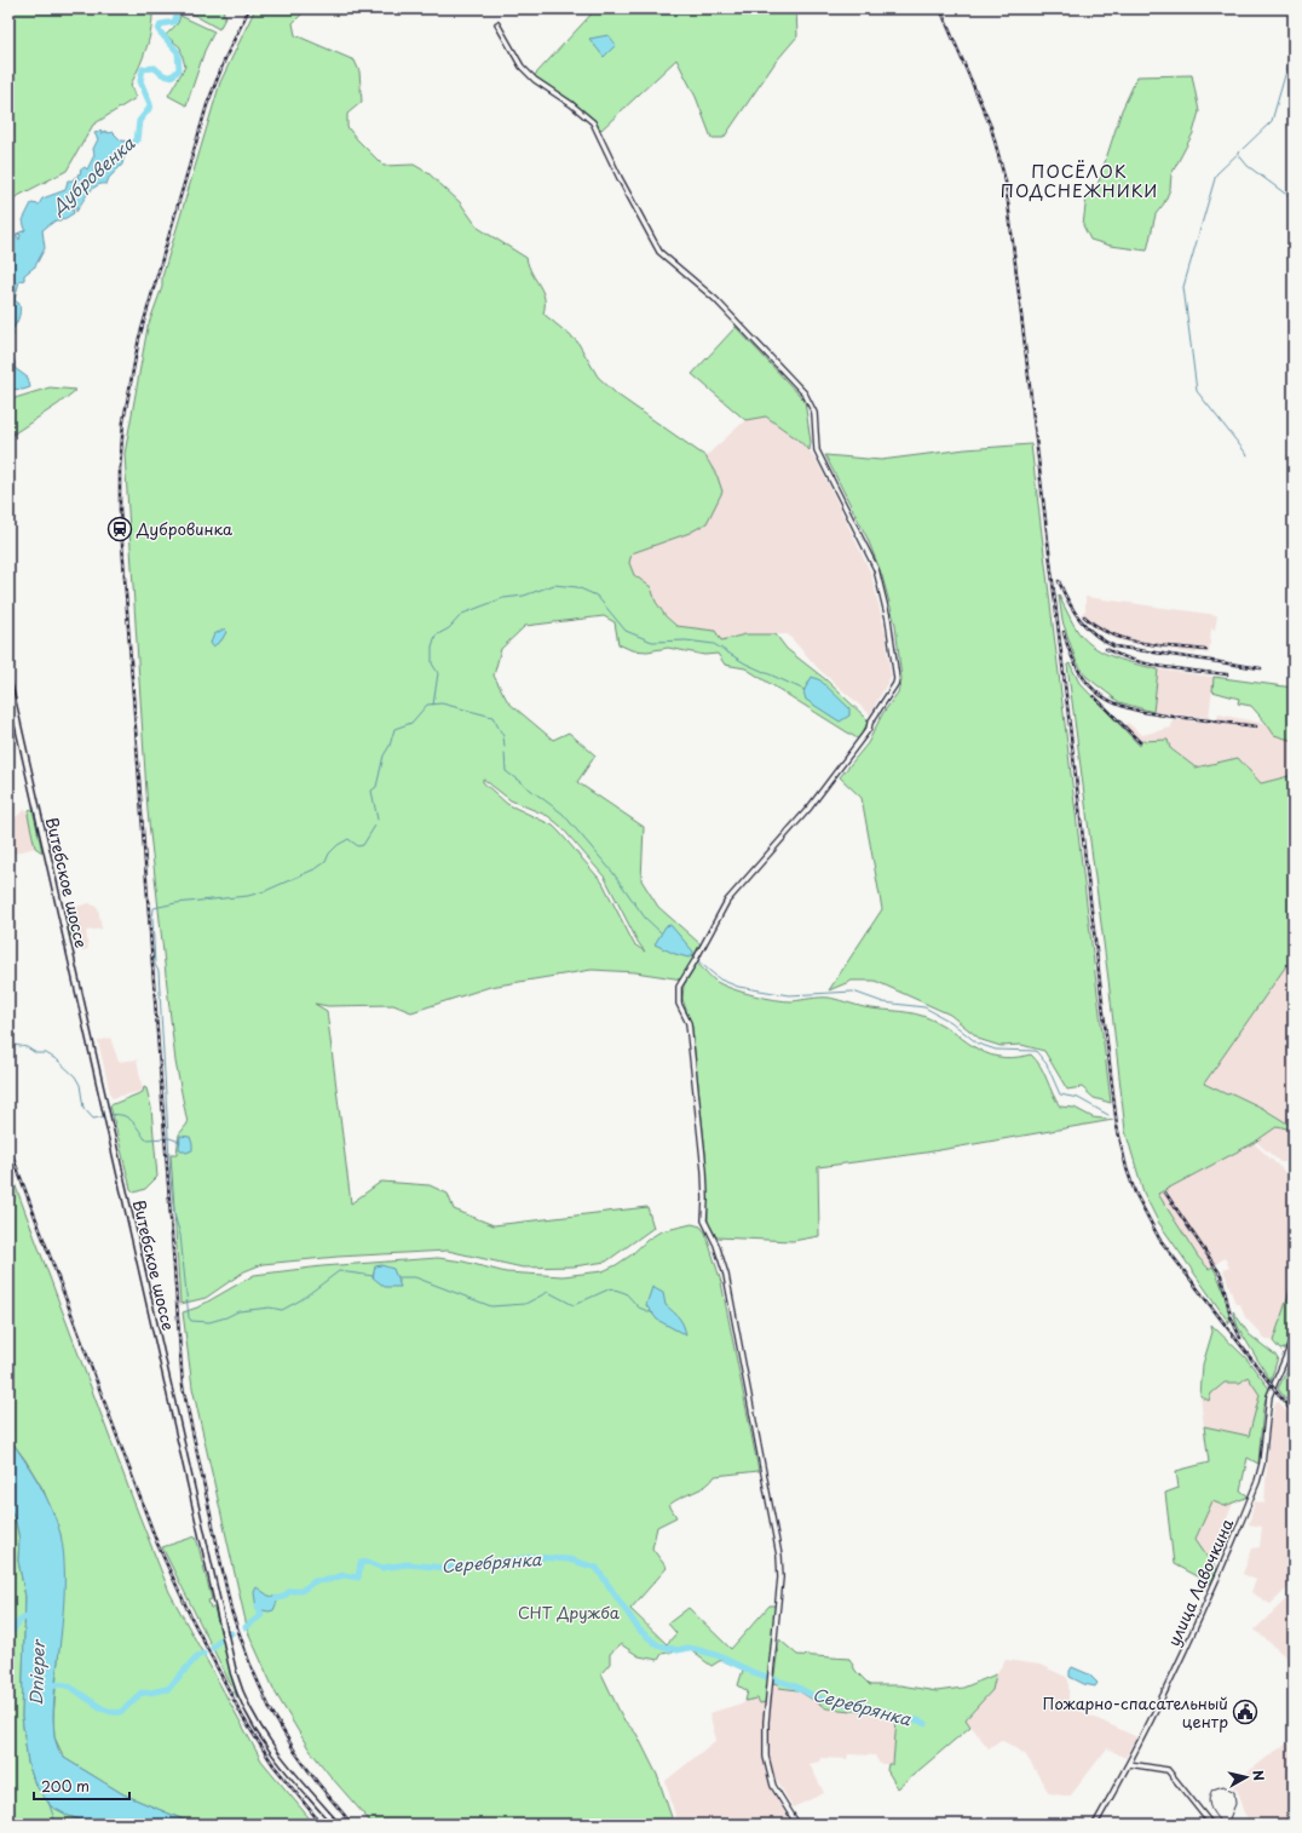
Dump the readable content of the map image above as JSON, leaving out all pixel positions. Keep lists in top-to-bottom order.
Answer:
{
  "streets": {
    "main road": ["Витебское шоссе"],
    "street": ["улица Лавочкина"]
  },
  "districts": ["ПОСЁЛОК ПОДСНЕЖНИКИ"],
  "water": ["Дубровенка", "Серебрянка", "Dnieper"],
  "parks": ["СНТ Дружба"],
  "places": {
    "station": ["Дубровинка"],
    "public building": ["Пожарно-спасательный центр"]
  },
  "scale_bar": "200 m",
  "north": "right"
}
